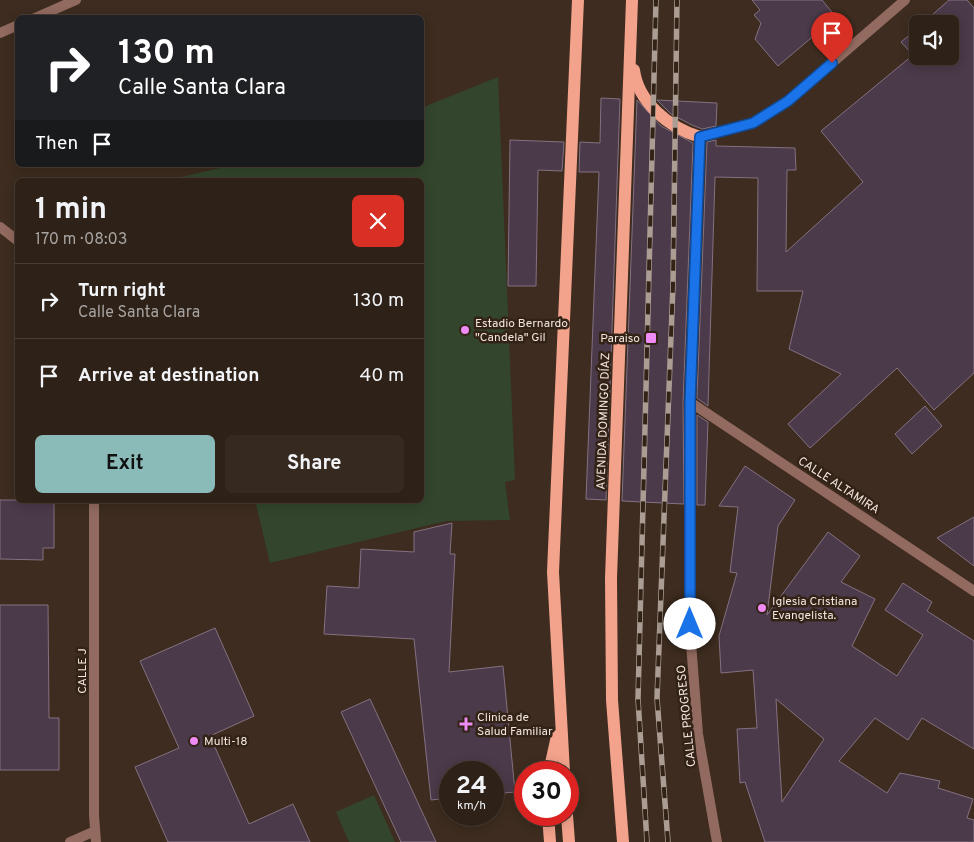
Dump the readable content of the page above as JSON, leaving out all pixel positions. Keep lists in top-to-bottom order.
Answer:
{
  "streets": {
    "main road": ["AVENIDA DOMINGO DÍAZ"],
    "street": ["CALLE ALTAMIRA", "CALLE J", "CALLE PROGRESO"]
  },
  "crossings": [
    ["CALLE ALTAMIRA", "CALLE PROGRESO"]
  ],
  "places": {
    "other": ["Estadio Bernardo \"Candela\" Gil", "Iglesia Cristiana Evangelista.", "Multi-18"],
    "transit": ["Paraiso"],
    "health": ["Clinica de Salud Familiar"]
  },
  "page": {
    "turn": ["130 m", "Calle Santa Clara"],
    "then": "Then",
    "heading": ["1 min", "170 m · 08:03"],
    "list": [
      {
        "name": "Turn right",
        "note": "Calle Santa Clara",
        "value": "130 m"
      },
      {
        "name": "Arrive at destination",
        "value": "40 m"
      }
    ],
    "buttons": ["Exit", "Share"],
    "speed": "24 km/h",
    "limit": "30"
  }
}
